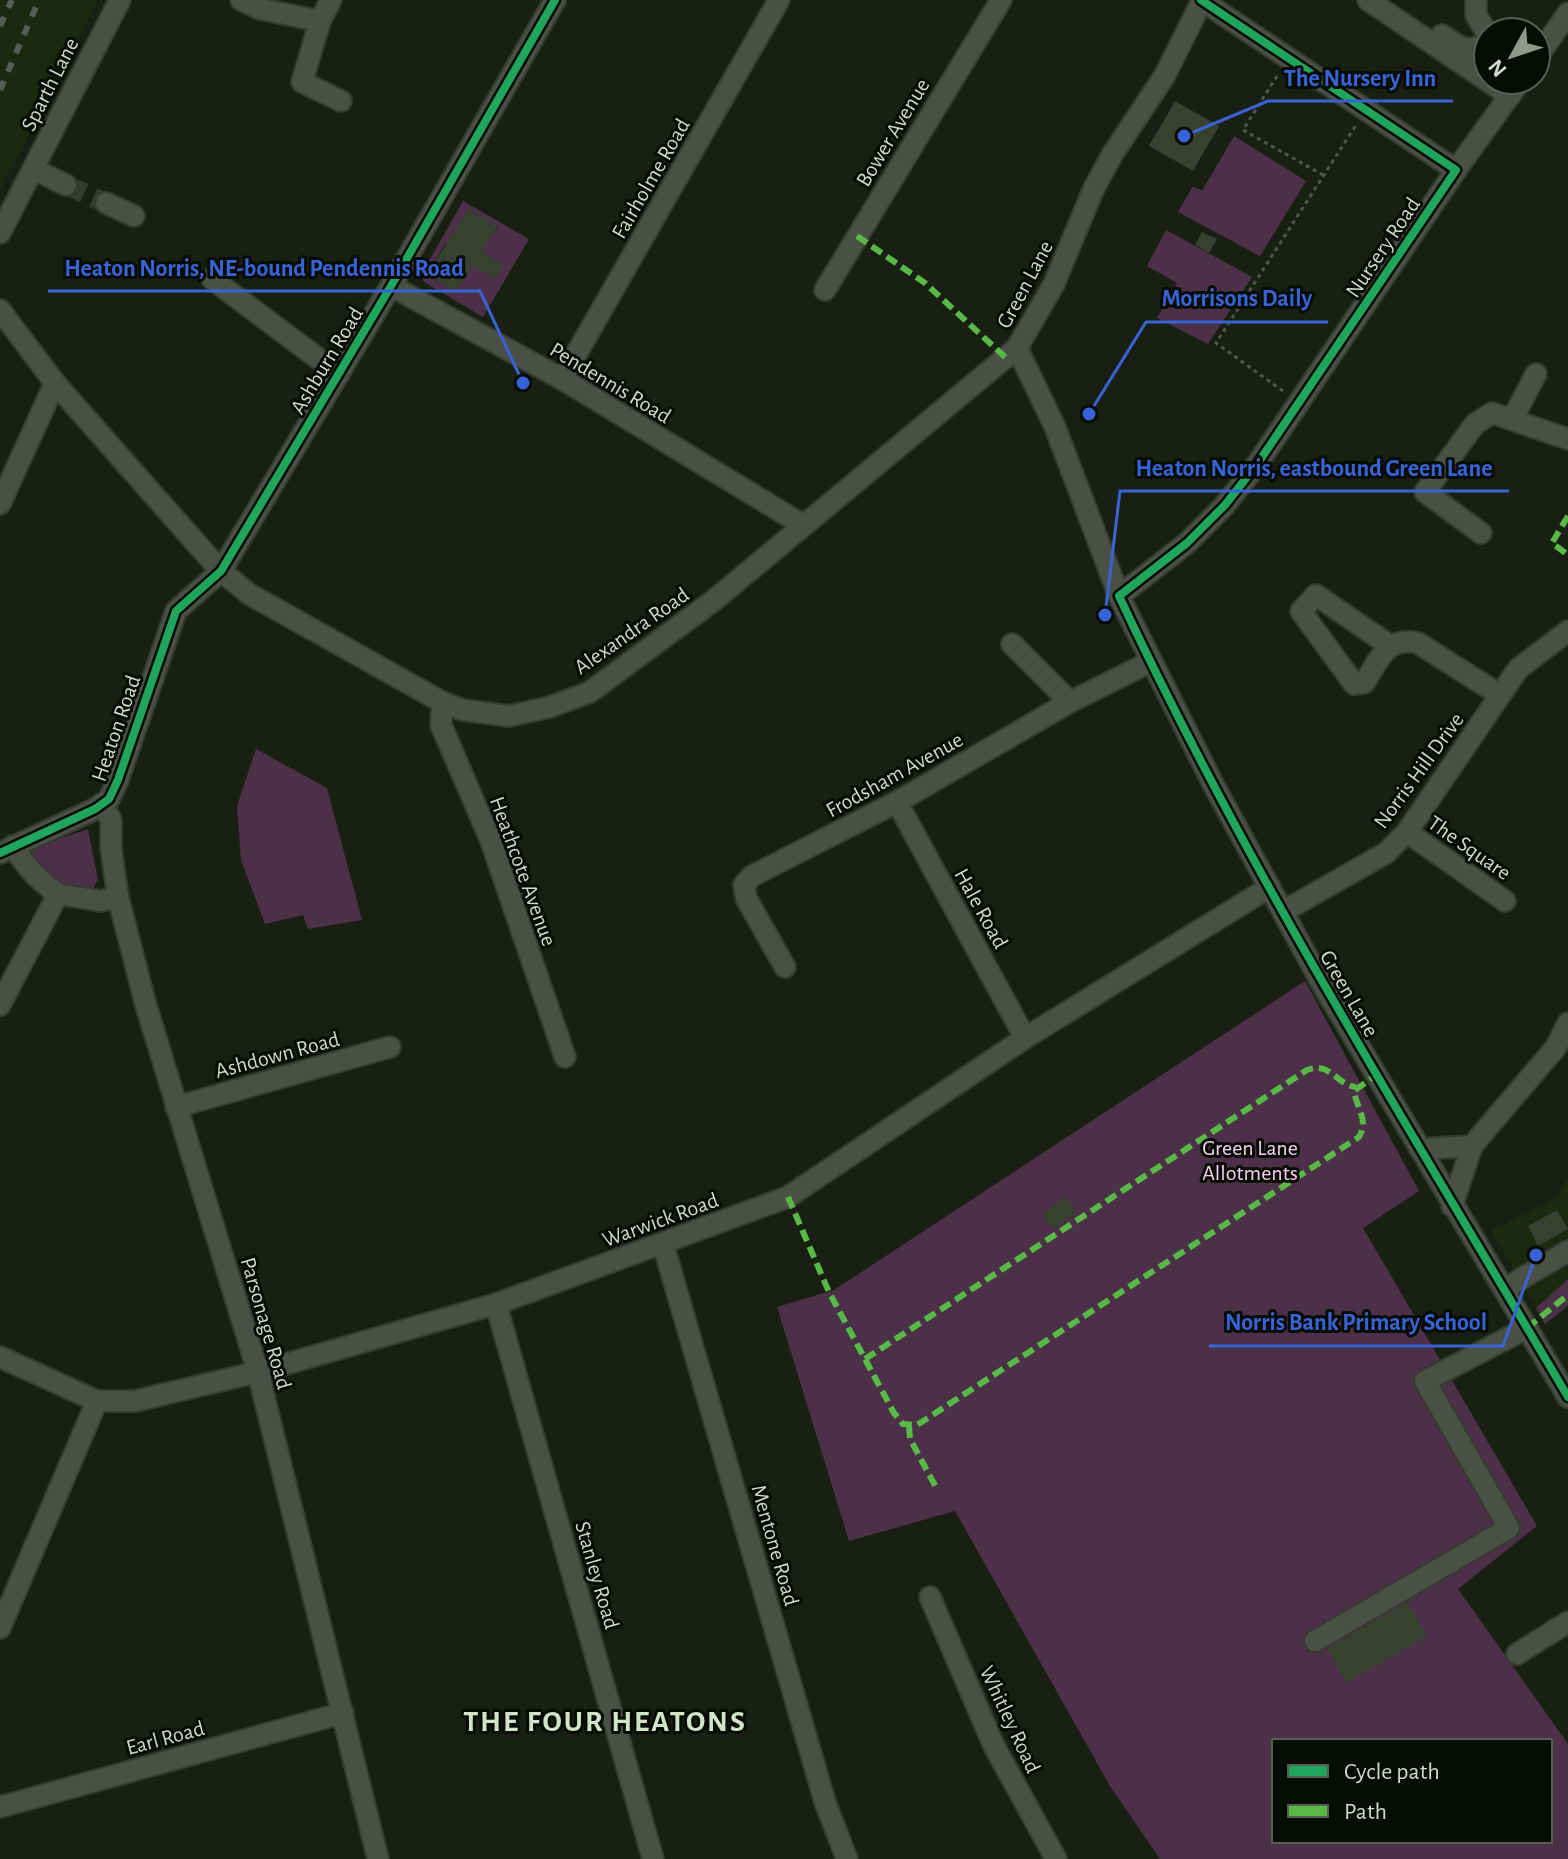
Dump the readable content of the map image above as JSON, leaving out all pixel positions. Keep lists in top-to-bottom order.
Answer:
{
  "streets": {
    "street": [
      "Sparth Lane",
      "Bower Avenue",
      "Fairholme Road",
      "Nursery Road",
      "Green Lane",
      "Ashburn Road",
      "Pendennis Road",
      "Alexandra Road",
      "Heaton Road",
      "Norris Hill Drive",
      "Frodsham Avenue",
      "The Square",
      "Heathcote Avenue",
      "Hale Road",
      "Ashdown Road",
      "Warwick Road",
      "Parsonage Road",
      "Mentone Road",
      "Stanley Road",
      "Whitley Road",
      "Earl Road"
    ]
  },
  "crossings": [
    ["Fairholme Road", "Pendennis Road"],
    ["Nursery Road", "Green Lane"],
    ["Green Lane", "Alexandra Road"],
    ["Green Lane", "Norris Hill Drive"],
    ["Green Lane", "Frodsham Avenue"],
    ["Green Lane", "Warwick Road"],
    ["Ashburn Road", "Pendennis Road"],
    ["Ashburn Road", "Alexandra Road"],
    ["Ashburn Road", "Heaton Road"],
    ["Pendennis Road", "Alexandra Road"],
    ["Alexandra Road", "Heaton Road"],
    ["Alexandra Road", "Heathcote Avenue"],
    ["Heaton Road", "Parsonage Road"],
    ["Norris Hill Drive", "The Square"],
    ["Frodsham Avenue", "Hale Road"],
    ["Hale Road", "Warwick Road"],
    ["Ashdown Road", "Parsonage Road"],
    ["Warwick Road", "Parsonage Road"],
    ["Warwick Road", "Mentone Road"],
    ["Warwick Road", "Stanley Road"],
    ["Parsonage Road", "Earl Road"]
  ],
  "districts": ["THE FOUR HEATONS"],
  "parks": ["Green Lane Allotments"],
  "places": [
    "The Nursery Inn",
    "Heaton Norris, NE-bound Pendennis Road",
    "Morrisons Daily",
    "Heaton Norris, eastbound Green Lane",
    "Norris Bank Primary School"
  ],
  "legend": ["Cycle path", "Path"],
  "north": "bottom left"
}
